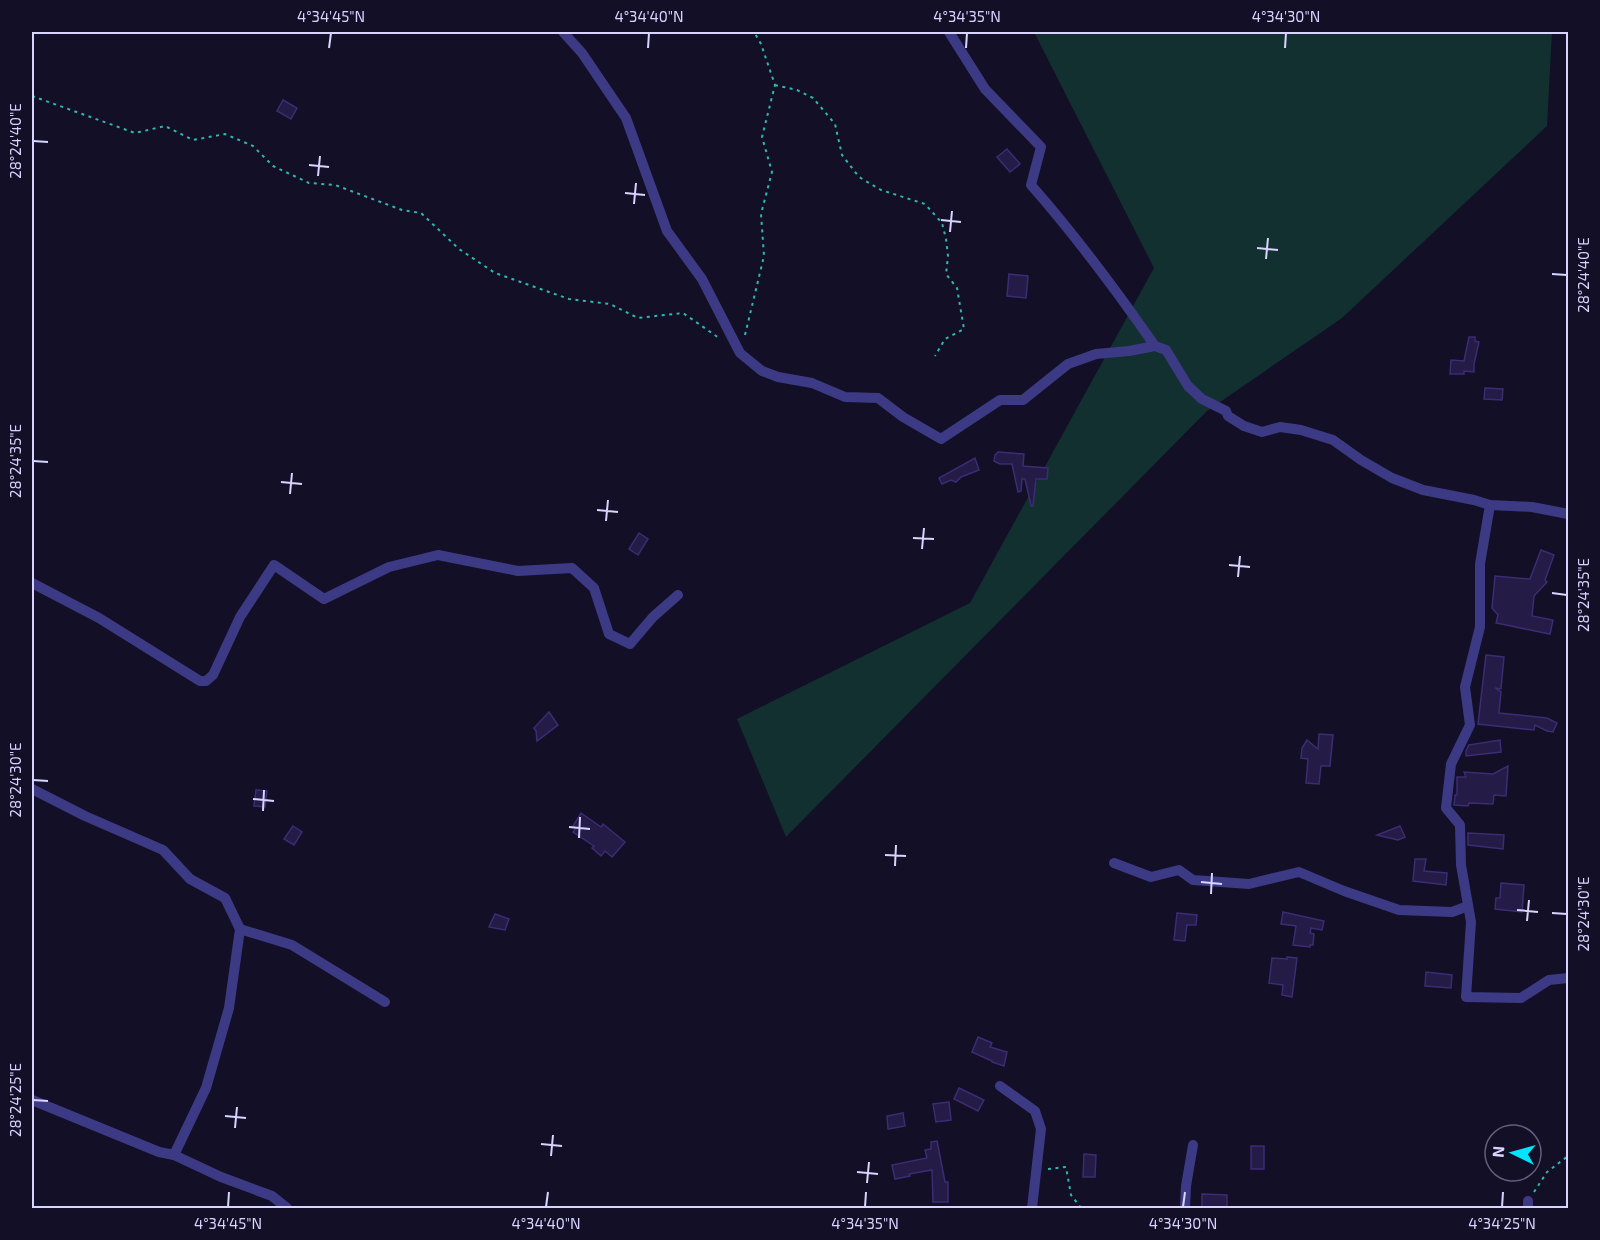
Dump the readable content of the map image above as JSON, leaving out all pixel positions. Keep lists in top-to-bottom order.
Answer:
{
  "north": "left",
  "coordinates": [
    "4°34'45\"N",
    "4°34'40\"N",
    "4°34'35\"N",
    "4°34'30\"N",
    "28°24'40\"E",
    "28°24'35\"E",
    "28°24'30\"E",
    "28°24'25\"E",
    "4°34'25\"N"
  ]
}
